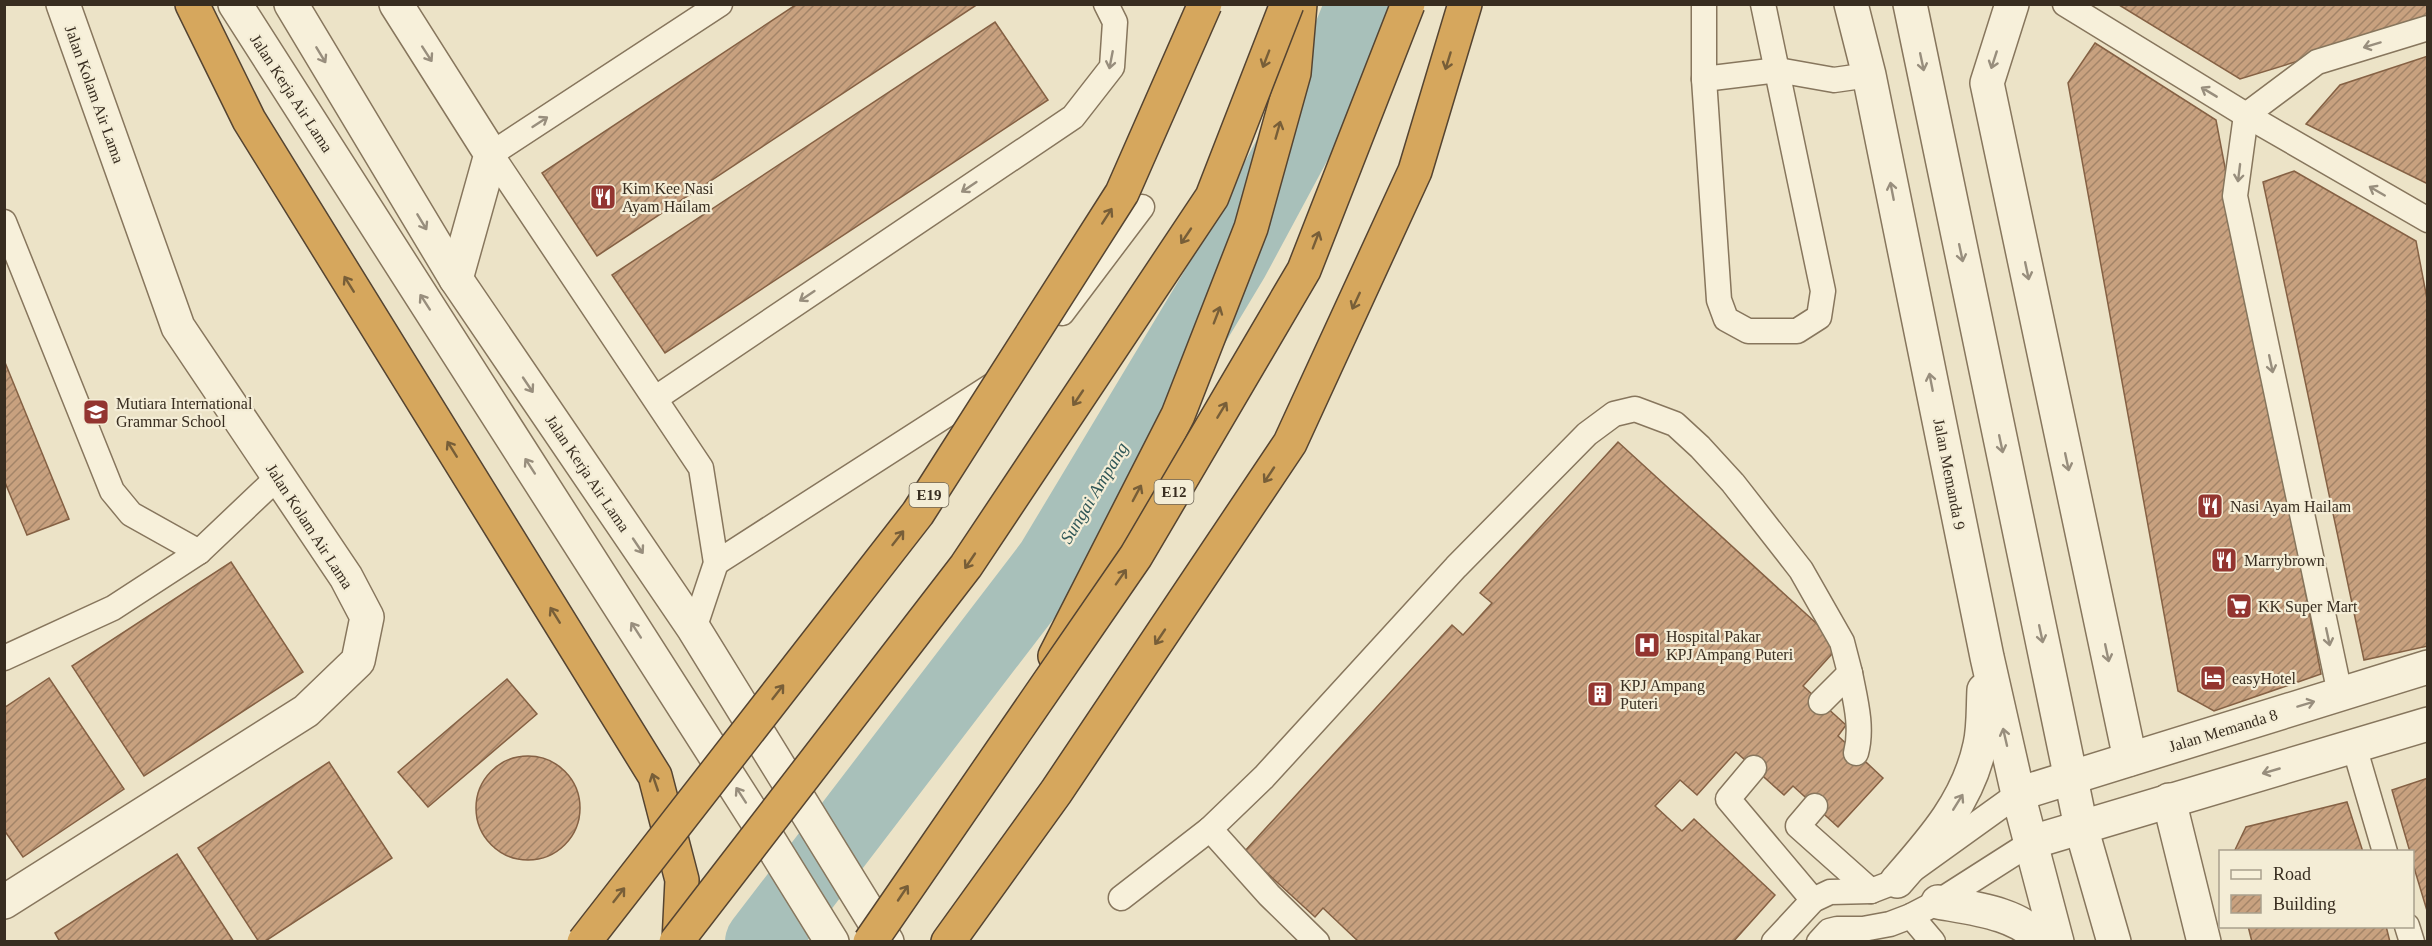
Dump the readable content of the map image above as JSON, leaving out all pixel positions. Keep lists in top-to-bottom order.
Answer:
{
  "streets": {
    "highway": ["E12", "E19"],
    "street": [
      "Jalan Kerja Air Lama",
      "Jalan Kolam Air Lama",
      "Jalan Memanda 9",
      "Jalan Memanda 8"
    ]
  },
  "crossings": [
    ["Jalan Memanda 9", "Jalan Memanda 8"]
  ],
  "water": ["Sungai Ampang"],
  "places": {
    "restaurant": ["Kim Kee Nasi Ayam Hailam", "Nasi Ayam Hailam", "Marrybrown"],
    "school or university": ["Mutiara International Grammar School"],
    "supermarket": ["KK Super Mart"],
    "hospital": ["Hospital Pakar KPJ Ampang Puteri"],
    "hotel": ["easyHotel"],
    "building": ["KPJ Ampang Puteri"]
  },
  "legend": ["Road", "Building"]
}
